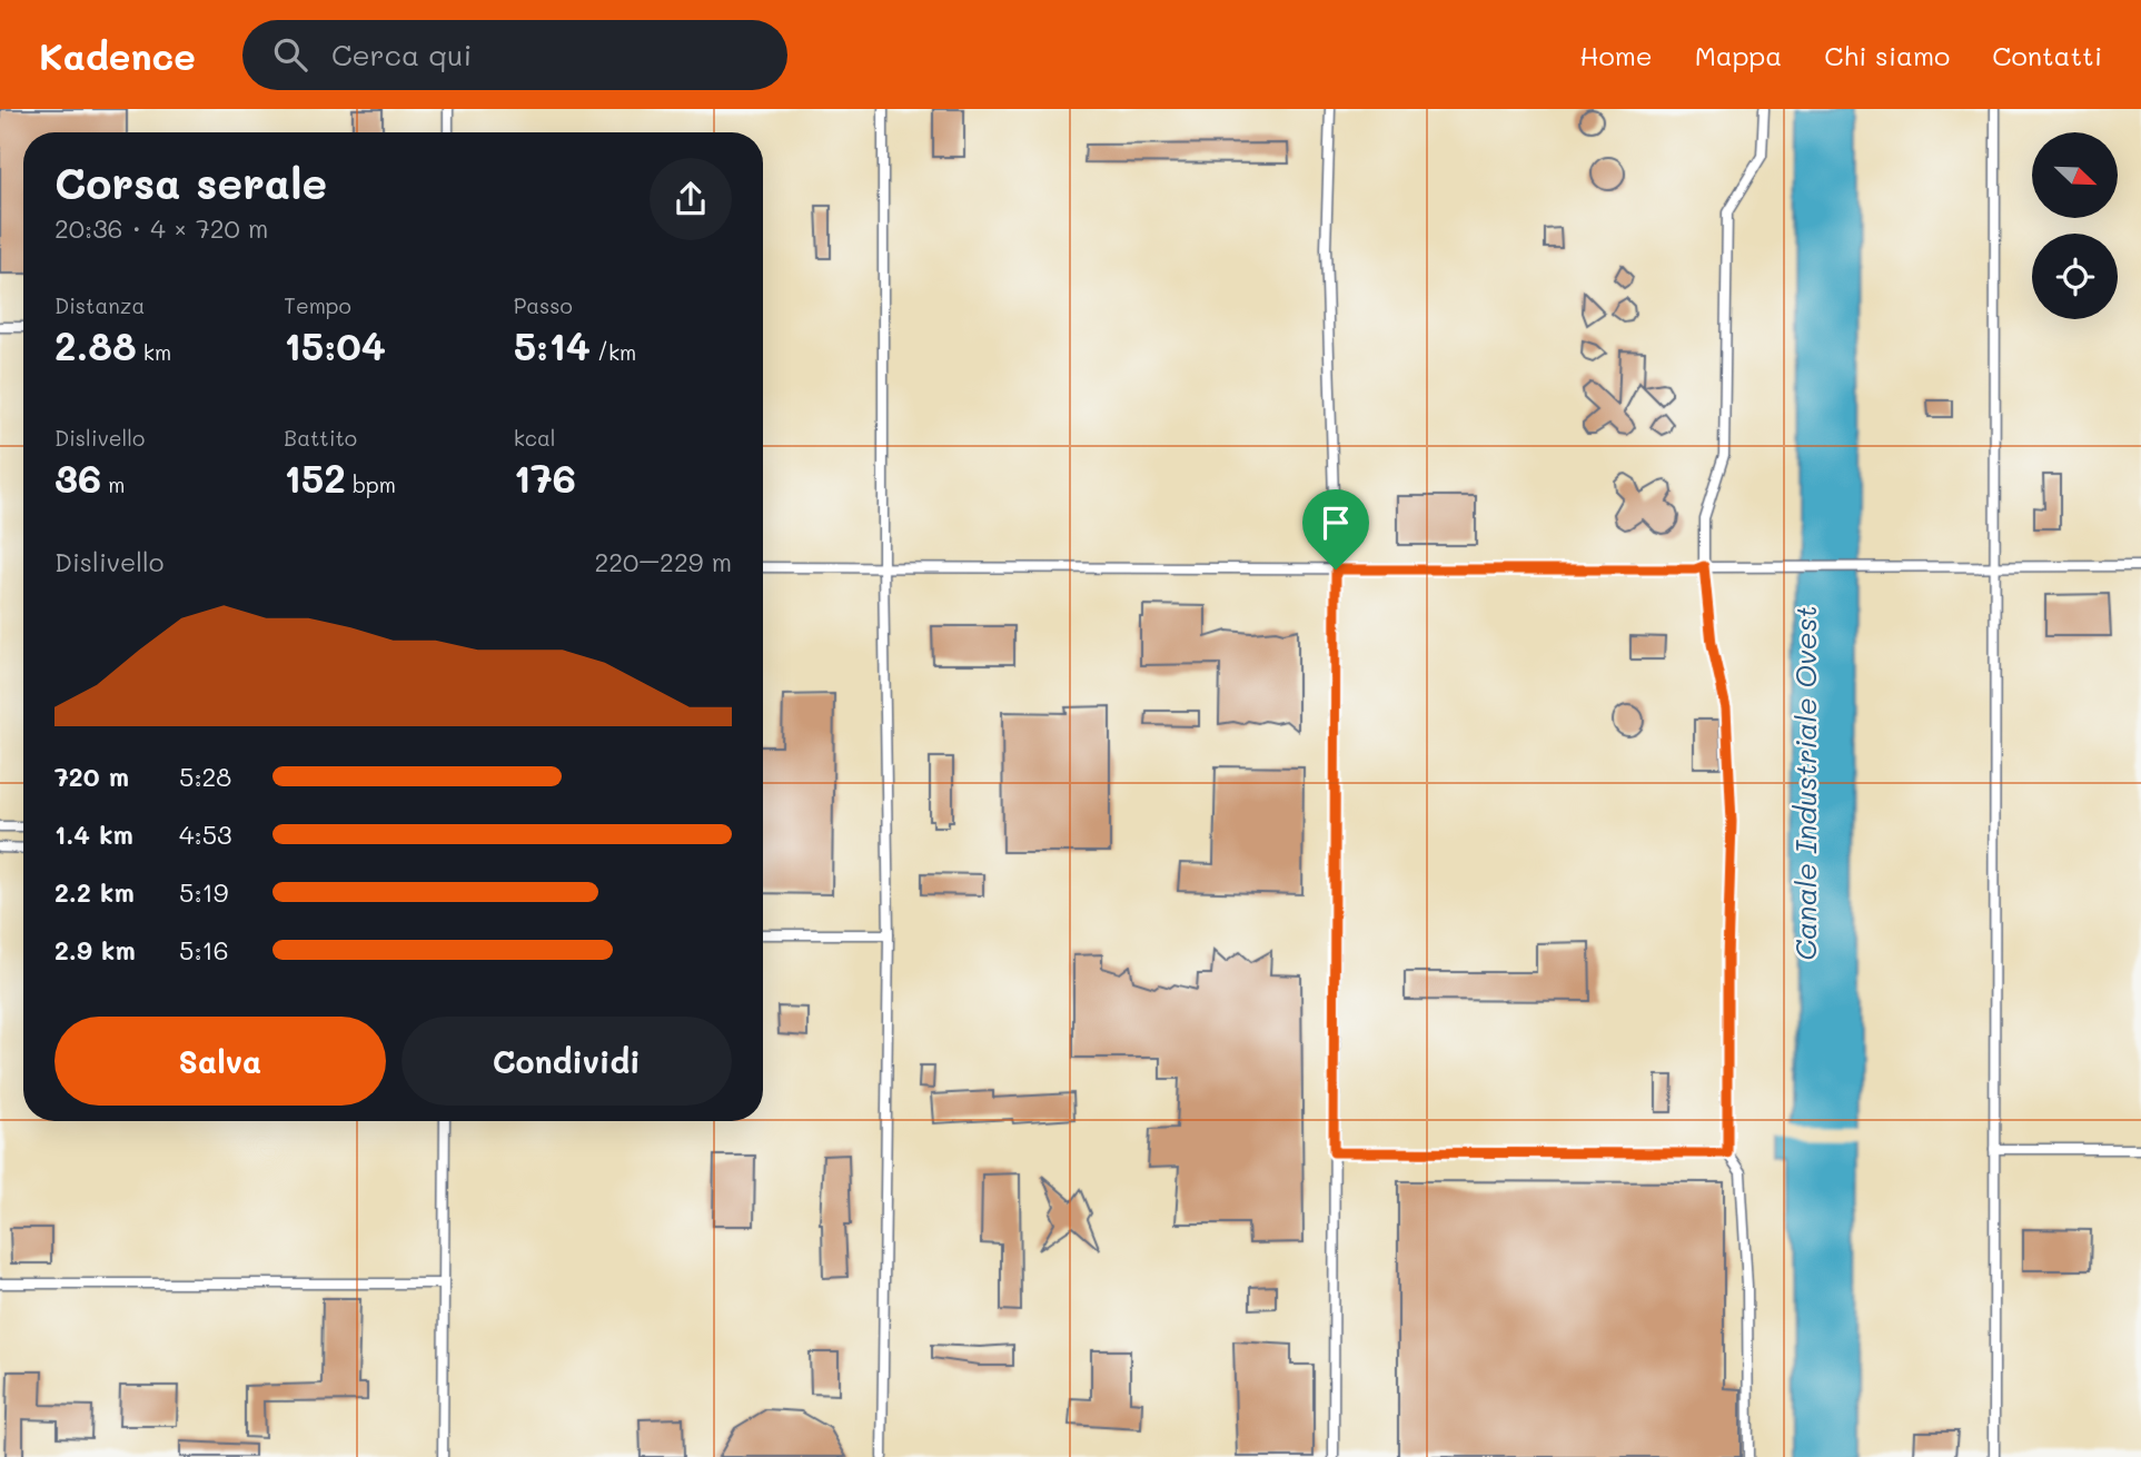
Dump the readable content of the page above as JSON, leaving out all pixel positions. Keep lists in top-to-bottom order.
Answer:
{
  "water": ["Canale Industriale Ovest"],
  "north": "bottom right",
  "page": {
    "header": "Kadence",
    "search": "Cerca qui",
    "nav": [
      "Home",
      "Mappa",
      "Chi siamo",
      "Contatti"
    ],
    "heading": ["Corsa serale", "20:36 · 4 × 720 m"],
    "stats": [
      ["Distanza", "2.88 km"],
      ["Tempo", "15:04"],
      ["Passo", "5:14 /km"],
      ["Dislivello", "36 m"],
      ["Battito", "152 bpm"],
      ["kcal", "176"]
    ],
    "chart": ["Dislivello", "220–229 m"],
    "list": [
      {
        "name": "720 m",
        "note": "5:28"
      },
      {
        "name": "1.4 km",
        "note": "4:53"
      },
      {
        "name": "2.2 km",
        "note": "5:19"
      },
      {
        "name": "2.9 km",
        "note": "5:16"
      }
    ],
    "buttons": ["Salva", "Condividi"]
  }
}
